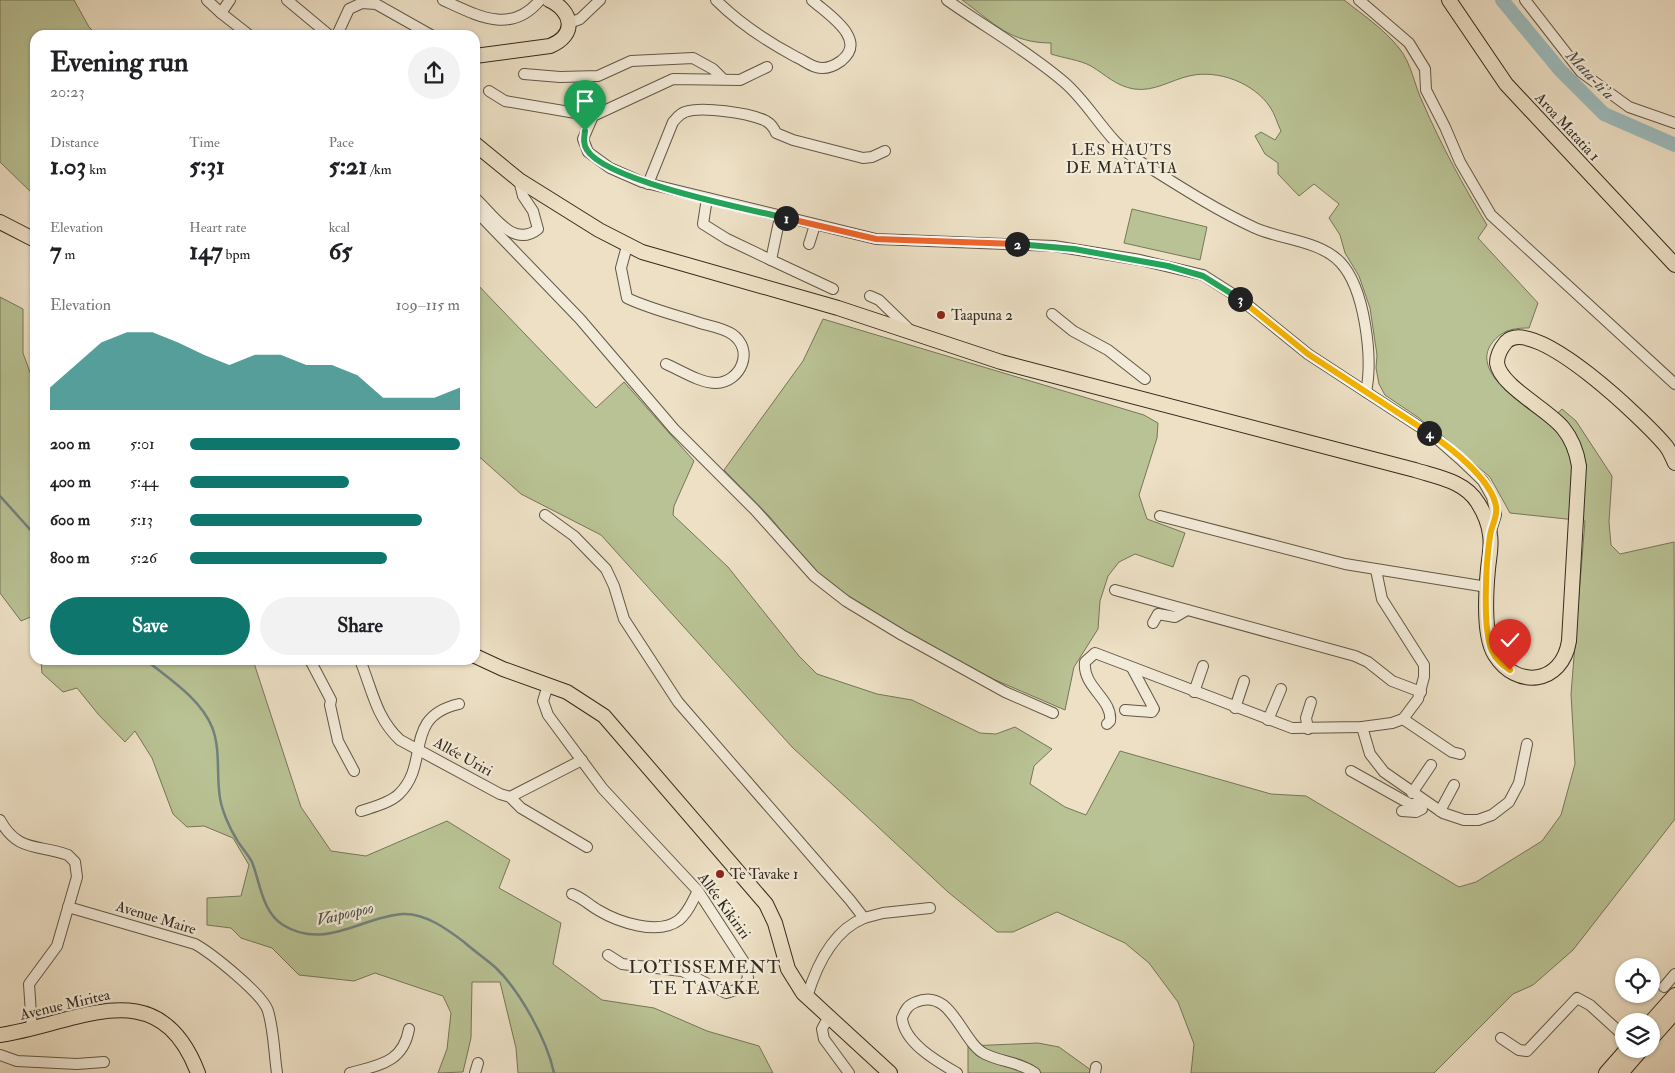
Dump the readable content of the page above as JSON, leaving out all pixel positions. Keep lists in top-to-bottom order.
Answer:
{
  "streets": {
    "main road": ["Aroa Matatia 1", "Avenue Miritea"],
    "street": ["Allée Uriri", "Allée Kikiriri", "Avenue Maire"]
  },
  "districts": ["LES HAUTS DE MATATIA", "LOTISSEMENT TE TAVAKE"],
  "water": ["Mata-ti'a", "Vaipoopoo"],
  "places": ["Taapuna 2", "Te Tavake 1"],
  "page": {
    "heading": ["Evening run", "20:23"],
    "stats": [
      ["Distance", "1.03 km"],
      ["Time", "5:31"],
      ["Pace", "5:21 /km"],
      ["Elevation", "7 m"],
      ["Heart rate", "147 bpm"],
      ["kcal", "65"]
    ],
    "pins": [
      "1",
      "2",
      "3",
      "4"
    ],
    "chart": ["Elevation", "109–115 m"],
    "list": [
      {
        "name": "200 m",
        "note": "5:01"
      },
      {
        "name": "400 m",
        "note": "5:44"
      },
      {
        "name": "600 m",
        "note": "5:13"
      },
      {
        "name": "800 m",
        "note": "5:26"
      }
    ],
    "buttons": ["Save", "Share"]
  }
}
